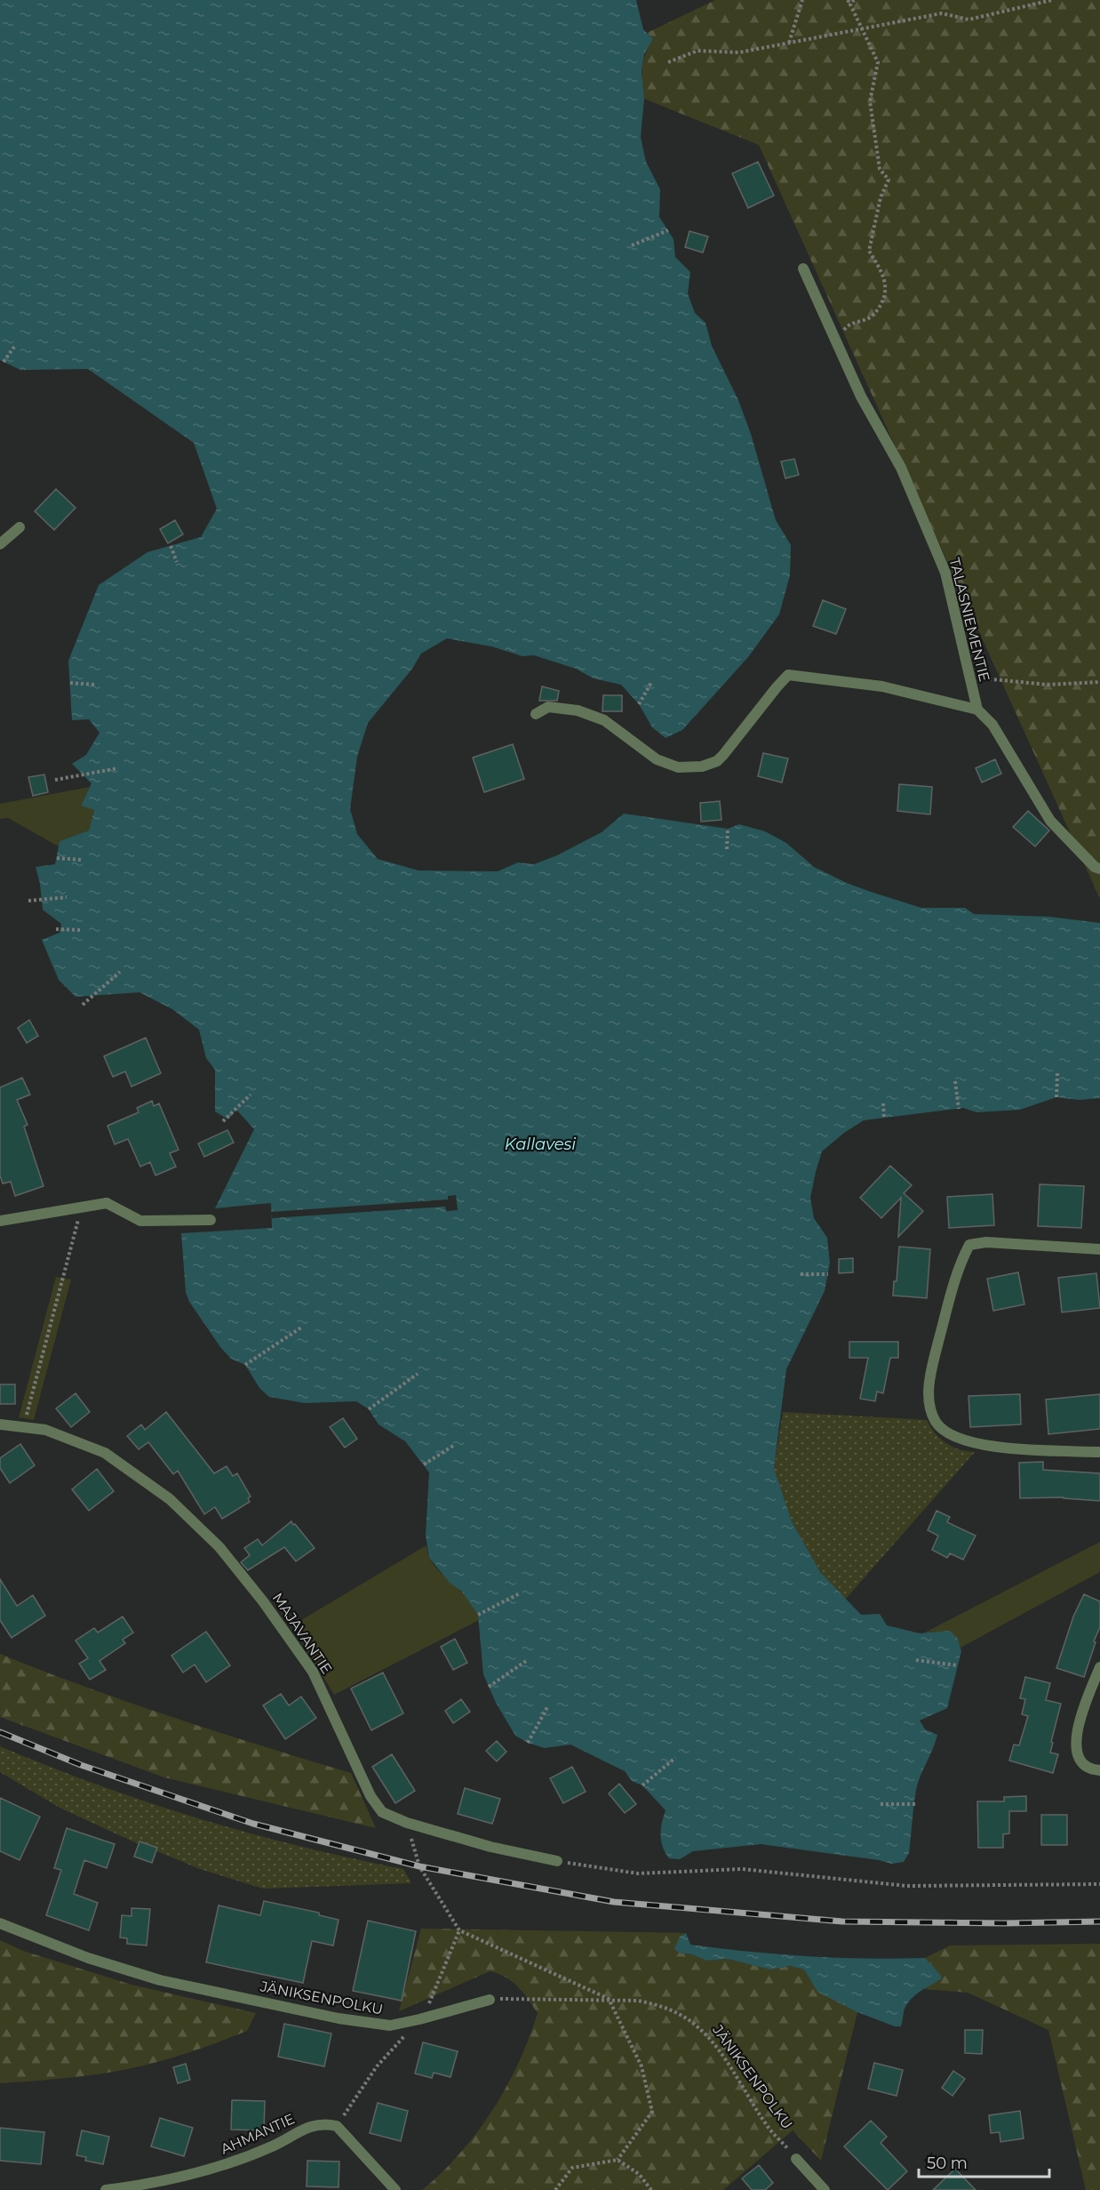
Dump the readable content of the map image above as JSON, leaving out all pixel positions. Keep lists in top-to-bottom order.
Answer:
{
  "streets": {
    "street": [
      "TALASNIEMENTIE",
      "MAJAVANTIE",
      "JÄNIKSENPOLKU",
      "AHMANTIE"
    ]
  },
  "water": ["Kallavesi"],
  "scale_bar": "50 m"
}
